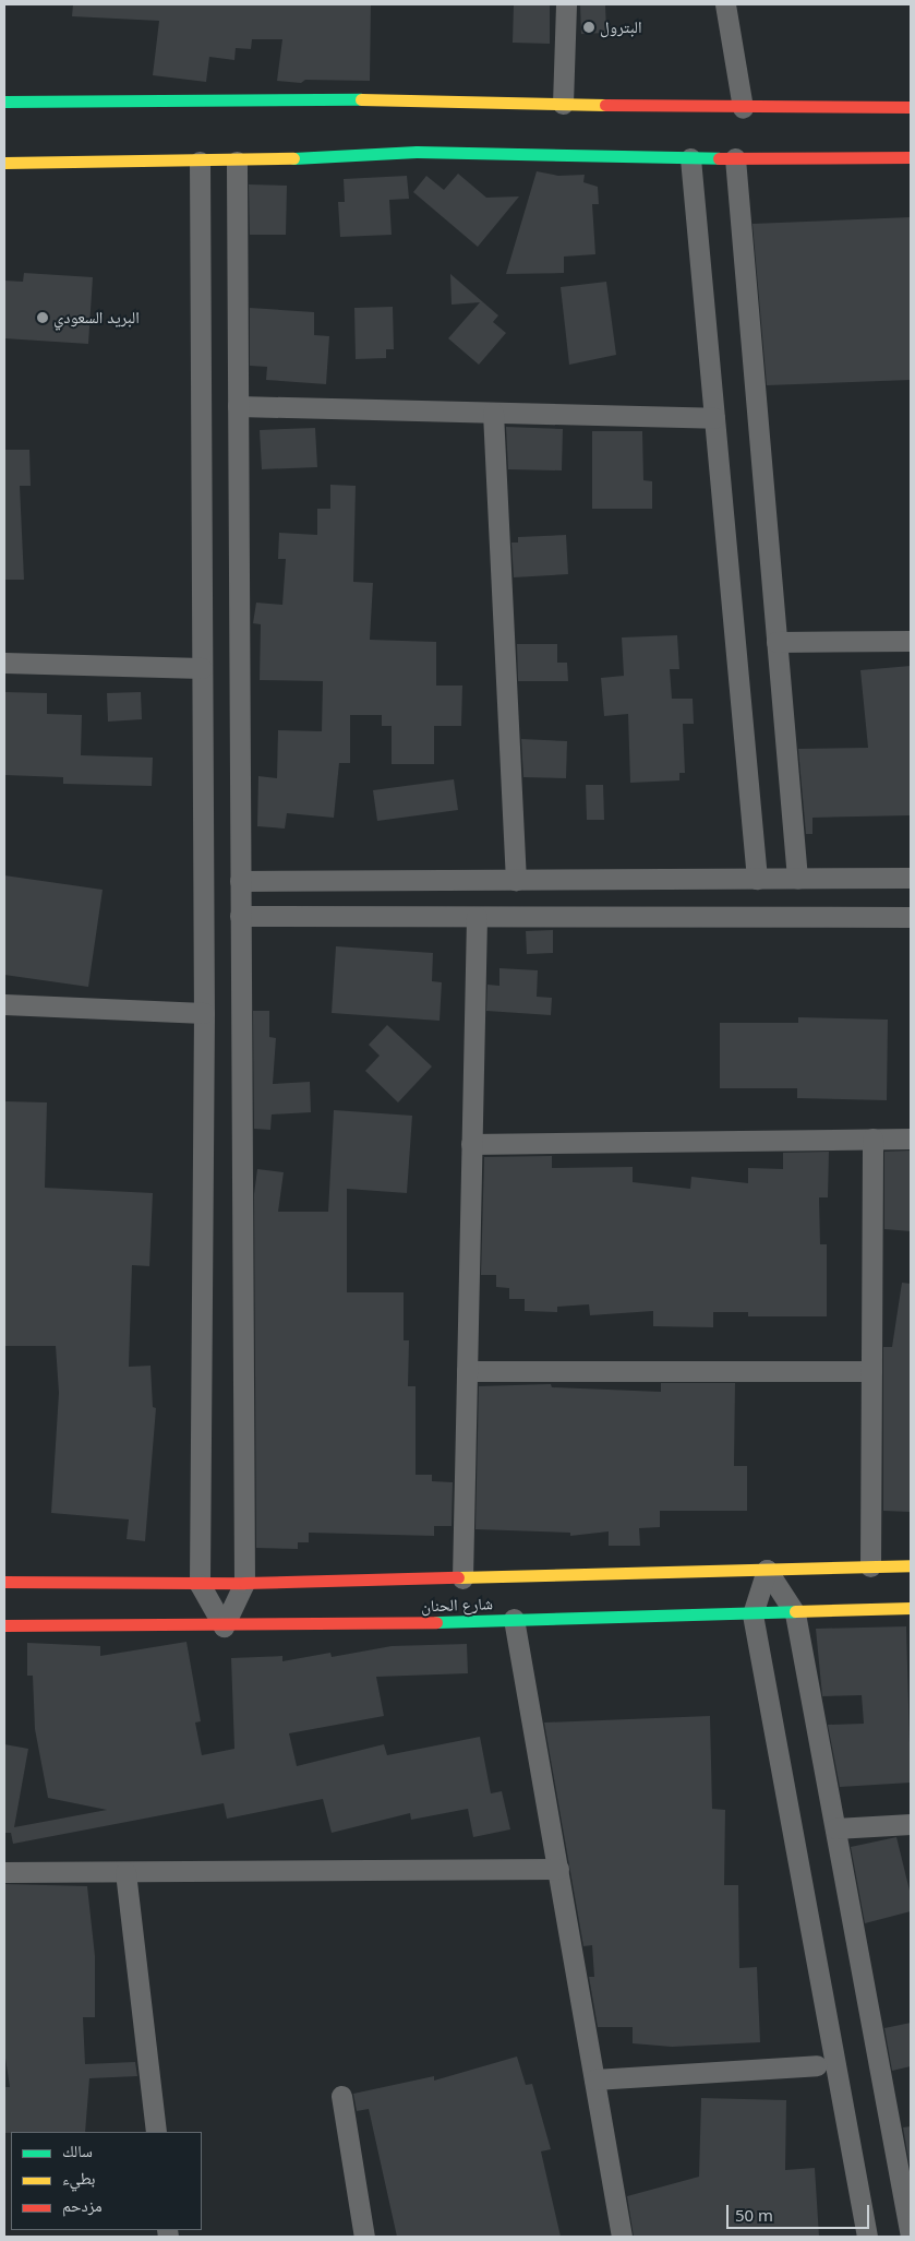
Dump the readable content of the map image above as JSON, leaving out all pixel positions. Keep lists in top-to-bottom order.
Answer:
{
  "streets": {
    "street": ["شارع الحنان"]
  },
  "places": ["البترول", "البريد السعودي"],
  "legend": ["سالك", "بطيء", "مزدحم"],
  "scale_bar": "50 m"
}
